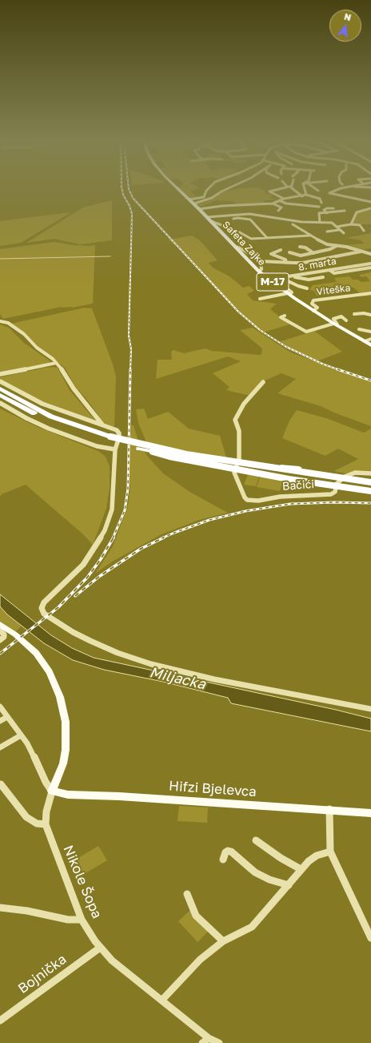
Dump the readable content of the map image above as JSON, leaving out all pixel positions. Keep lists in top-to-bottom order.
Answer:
{
  "streets": {
    "main road": ["Safeta Zajke", "M-17", "Hifzi Bjelevca"],
    "street": [
      "8. marta",
      "Viteška",
      "Bačići",
      "Nikole Šopa",
      "Bojnička"
    ]
  },
  "crossings": [
    ["Safeta Zajke", "Viteška"],
    ["Hifzi Bjelevca", "Nikole Šopa"],
    ["Nikole Šopa", "Bojnička"]
  ],
  "water": ["Miljacka"],
  "north": "top"
}
